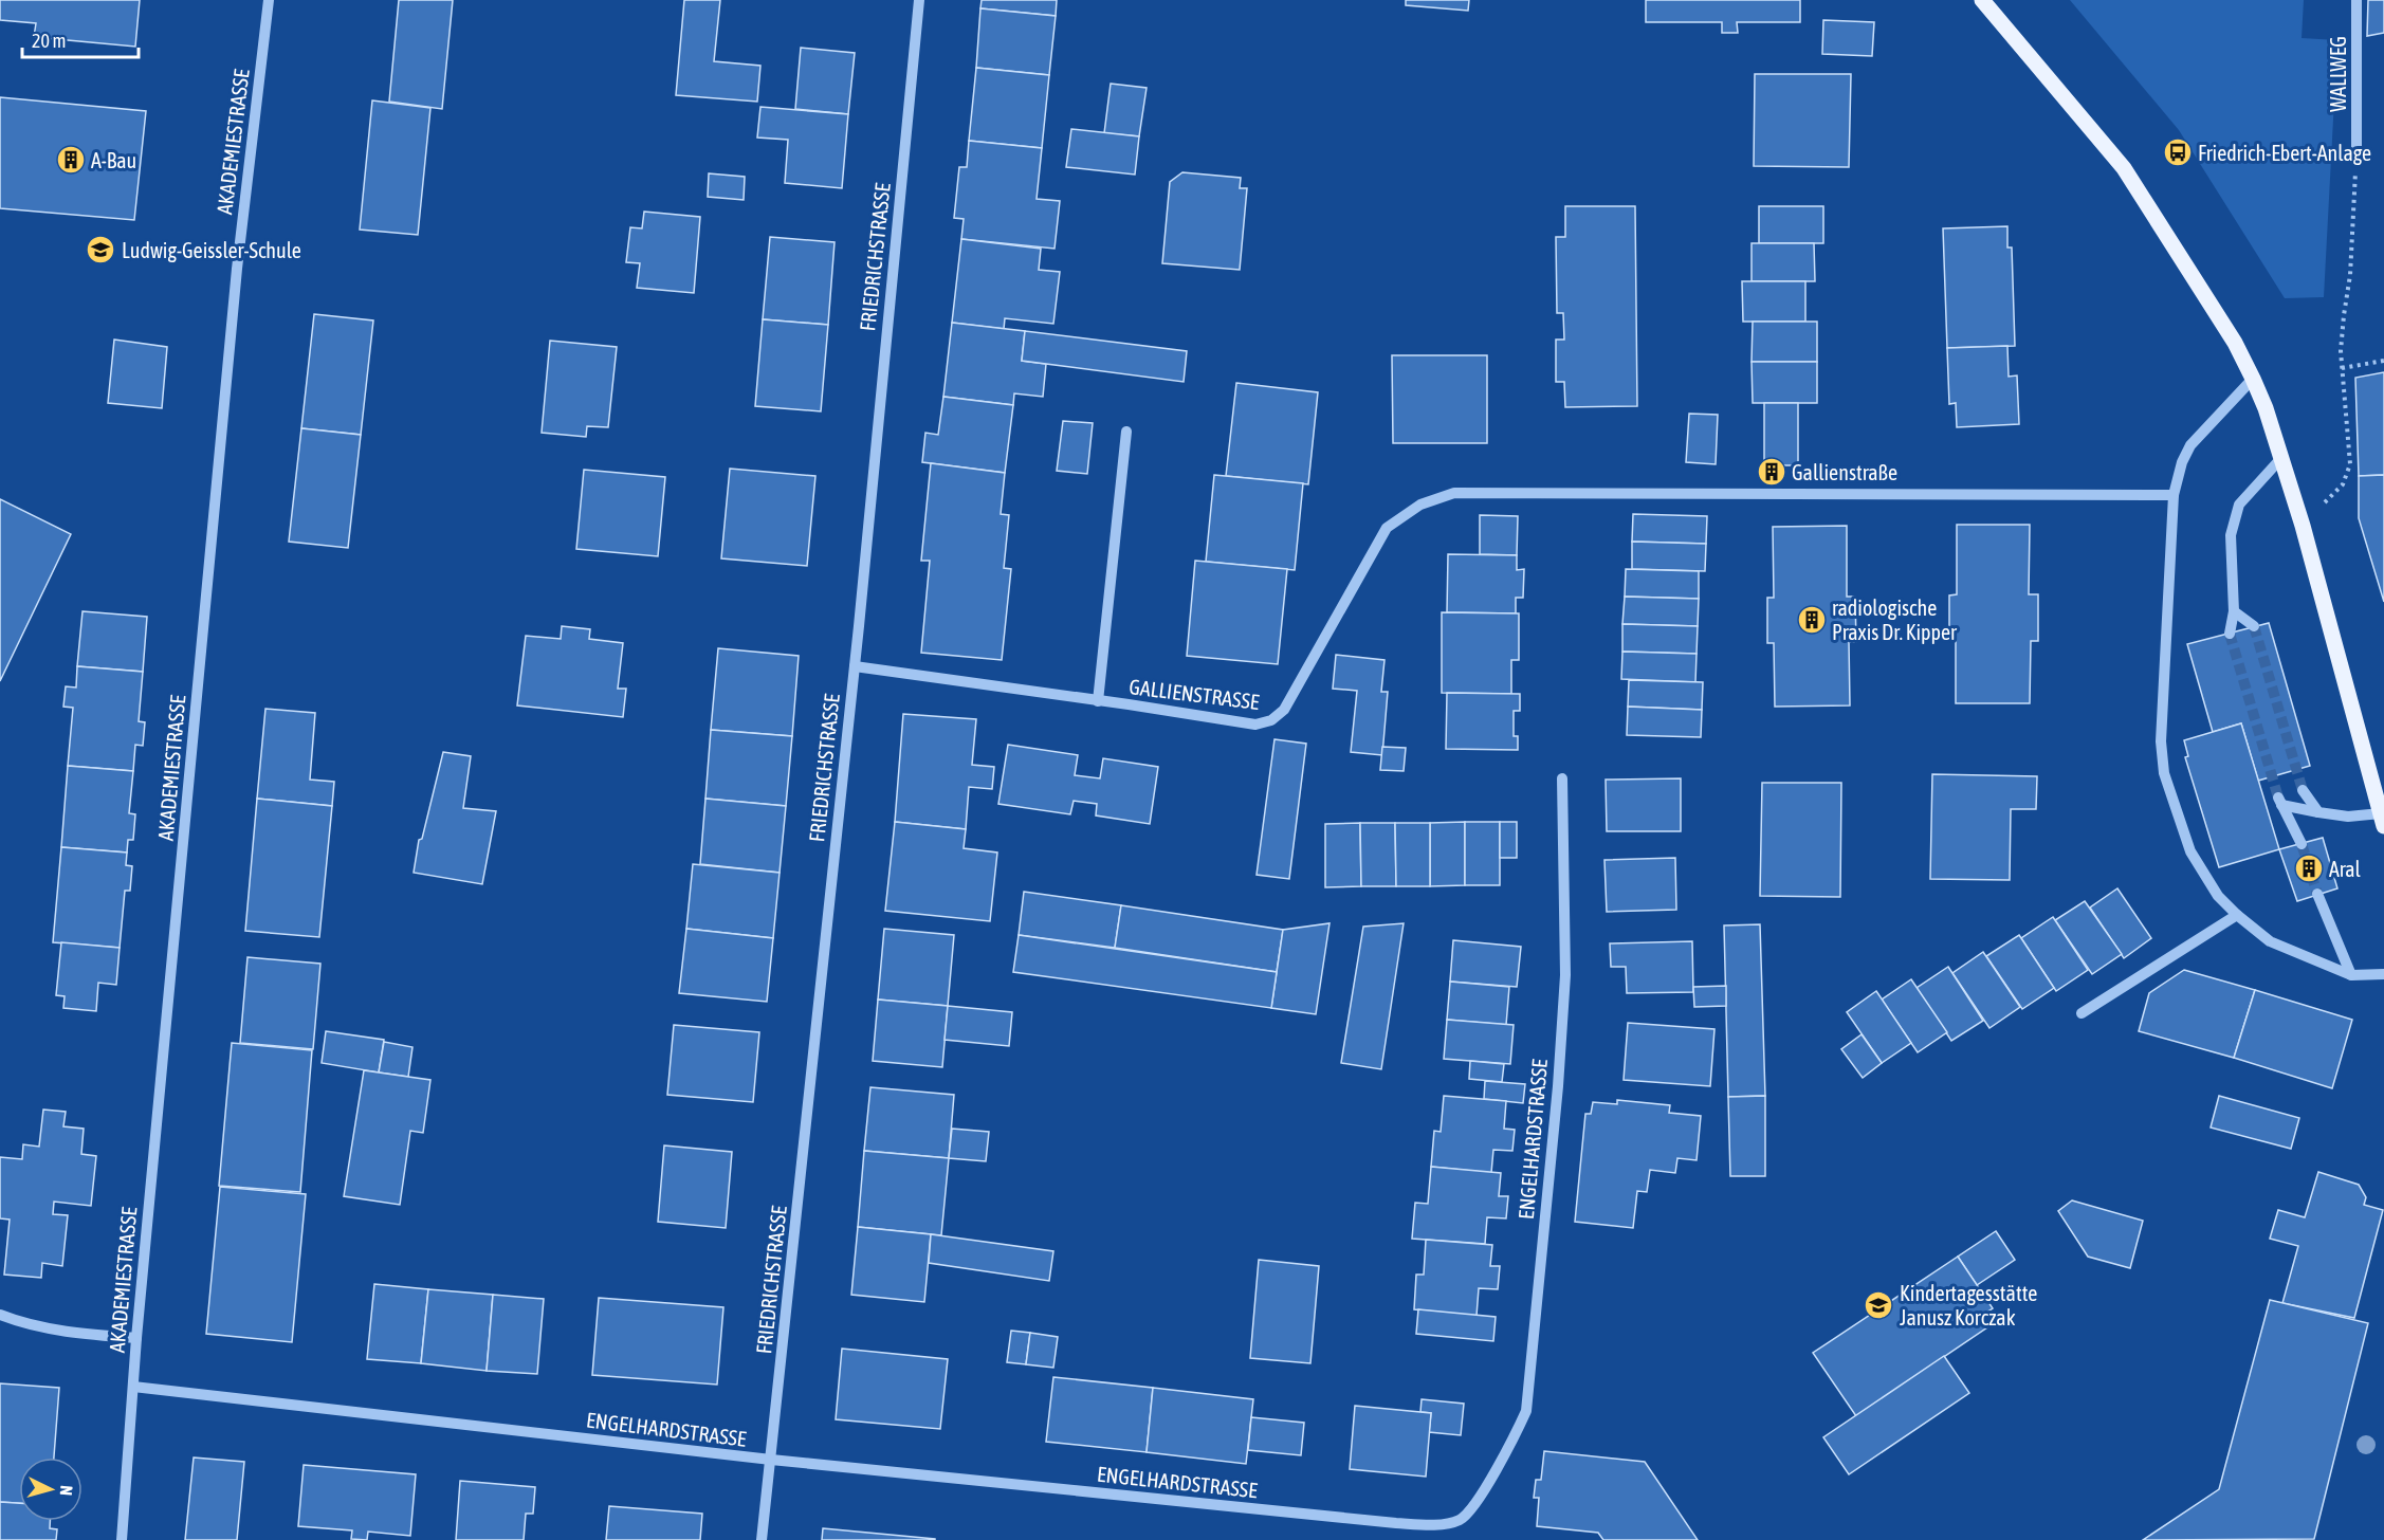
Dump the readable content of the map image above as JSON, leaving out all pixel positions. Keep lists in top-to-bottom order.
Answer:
{
  "streets": {
    "street": [
      "WALLWEG",
      "AKADEMIESTRASSE",
      "FRIEDRICHSTRASSE",
      "GALLIENSTRASSE",
      "ENGELHARDSTRASSE"
    ]
  },
  "crossings": [
    ["AKADEMIESTRASSE", "ENGELHARDSTRASSE"],
    ["FRIEDRICHSTRASSE", "GALLIENSTRASSE"],
    ["FRIEDRICHSTRASSE", "ENGELHARDSTRASSE"]
  ],
  "places": {
    "bus stop": ["Friedrich-Ebert-Anlage"],
    "building": [
      "A-Bau",
      "Gallienstraße",
      "radiologische Praxis Dr. Kipper",
      "Aral"
    ],
    "school or university": ["Ludwig-Geissler-Schule", "Kindertagesstätte Janusz Korczak"]
  },
  "scale_bar": "20 m",
  "north": "right"
}
